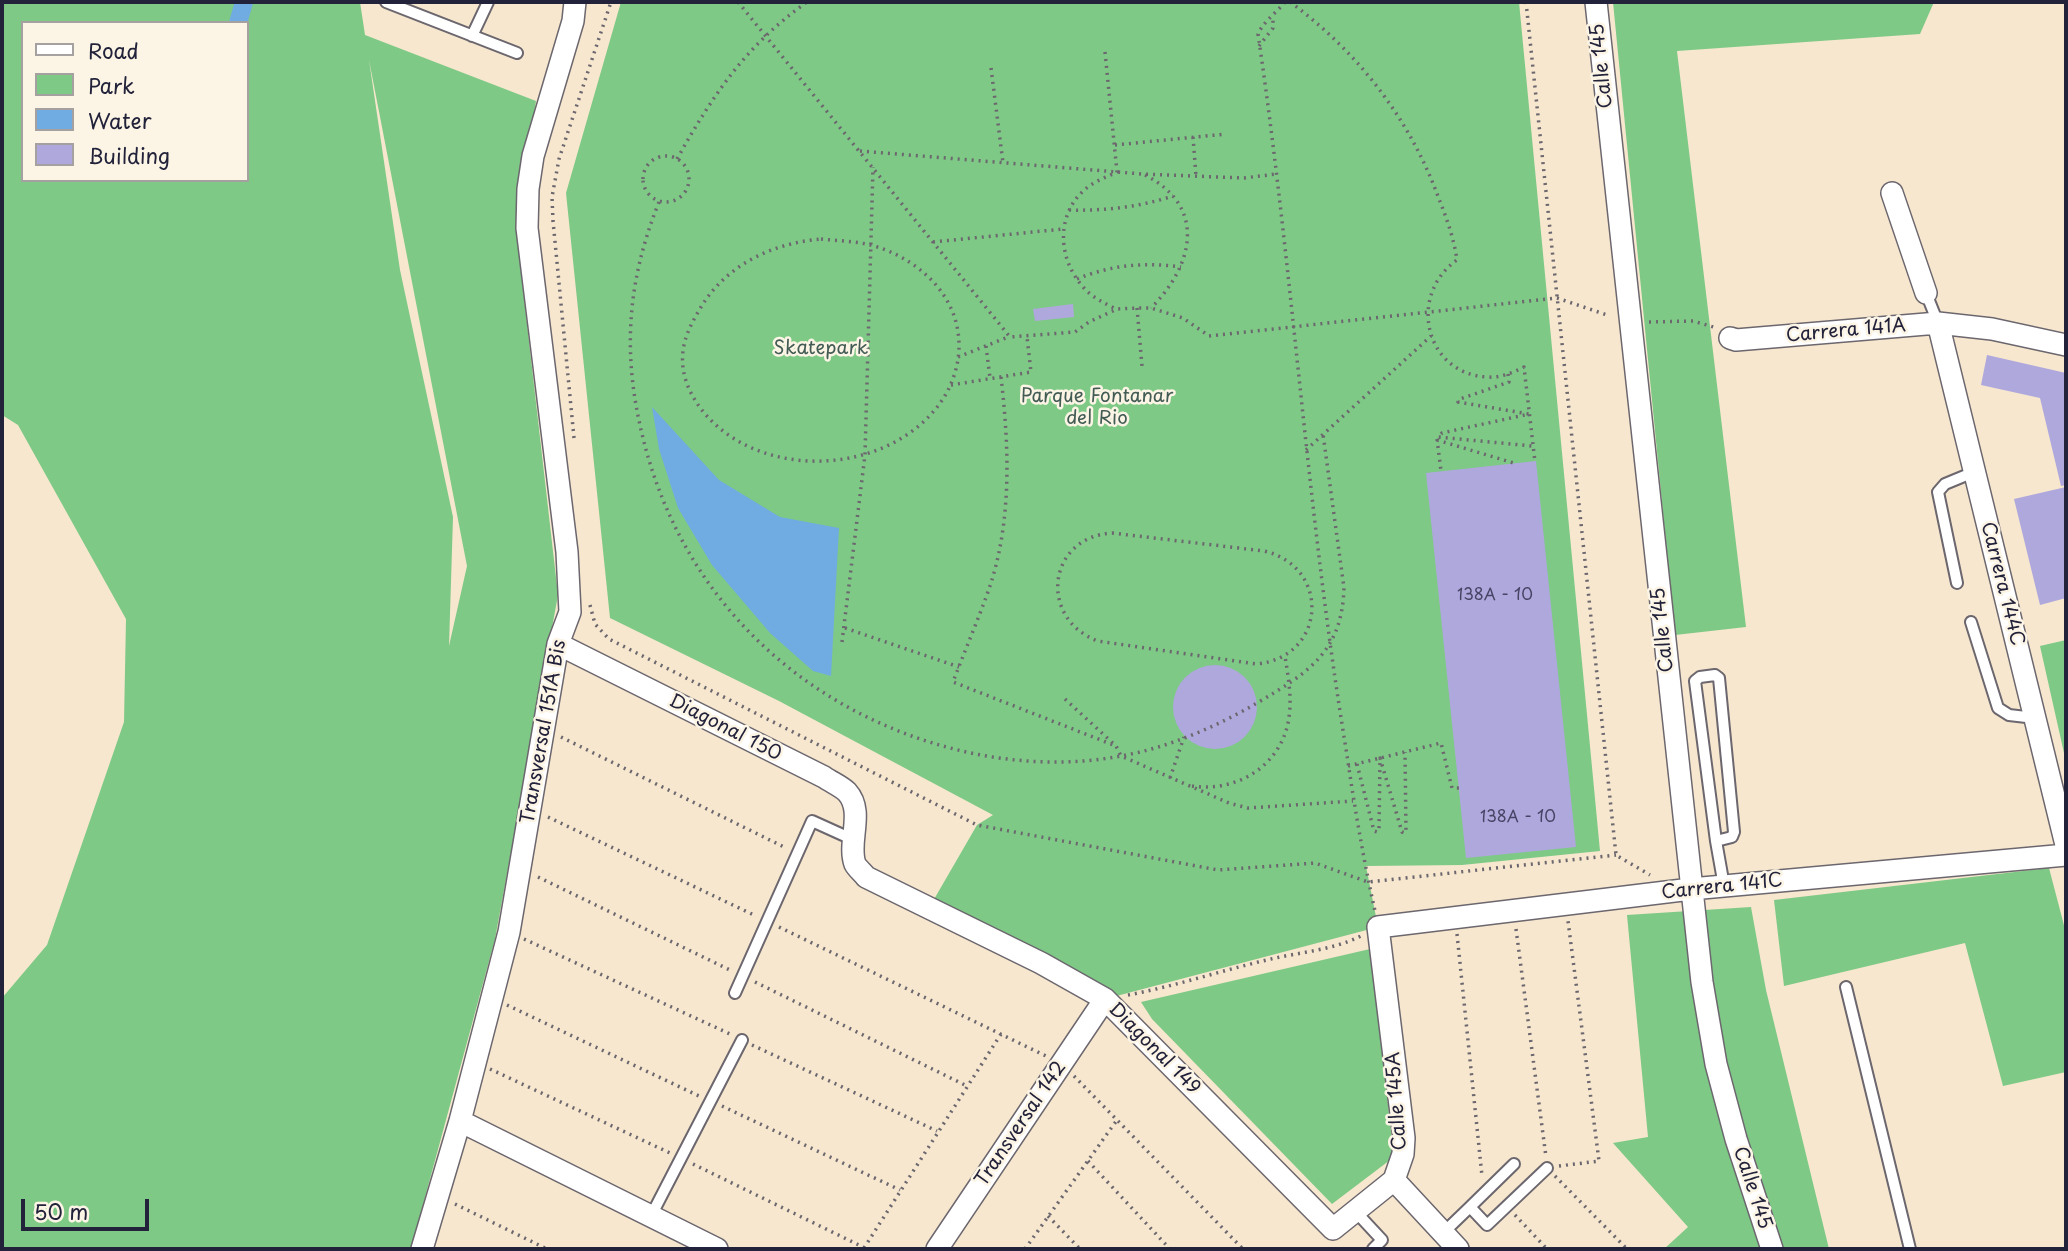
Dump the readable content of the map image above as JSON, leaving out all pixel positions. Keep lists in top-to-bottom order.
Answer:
{
  "streets": {
    "street": [
      "Calle 145",
      "Carrera 141A",
      "Carrera 144C",
      "Diagonal 150",
      "Transversal 151A Bis",
      "Carrera 141C",
      "Diagonal 149",
      "Calle 145A",
      "Transversal 142"
    ]
  },
  "crossings": [
    ["Calle 145", "Carrera 141C"],
    ["Carrera 141A", "Carrera 144C"],
    ["Diagonal 150", "Transversal 151A Bis"],
    ["Diagonal 150", "Diagonal 149"],
    ["Carrera 141C", "Calle 145A"],
    ["Diagonal 149", "Transversal 142"]
  ],
  "parks": ["Skatepark", "Parque Fontanar del Rio"],
  "house_numbers": ["138A - 10", "138A - 10"],
  "legend": [
    "Road",
    "Park",
    "Water",
    "Building"
  ],
  "scale_bar": "50 m"
}
